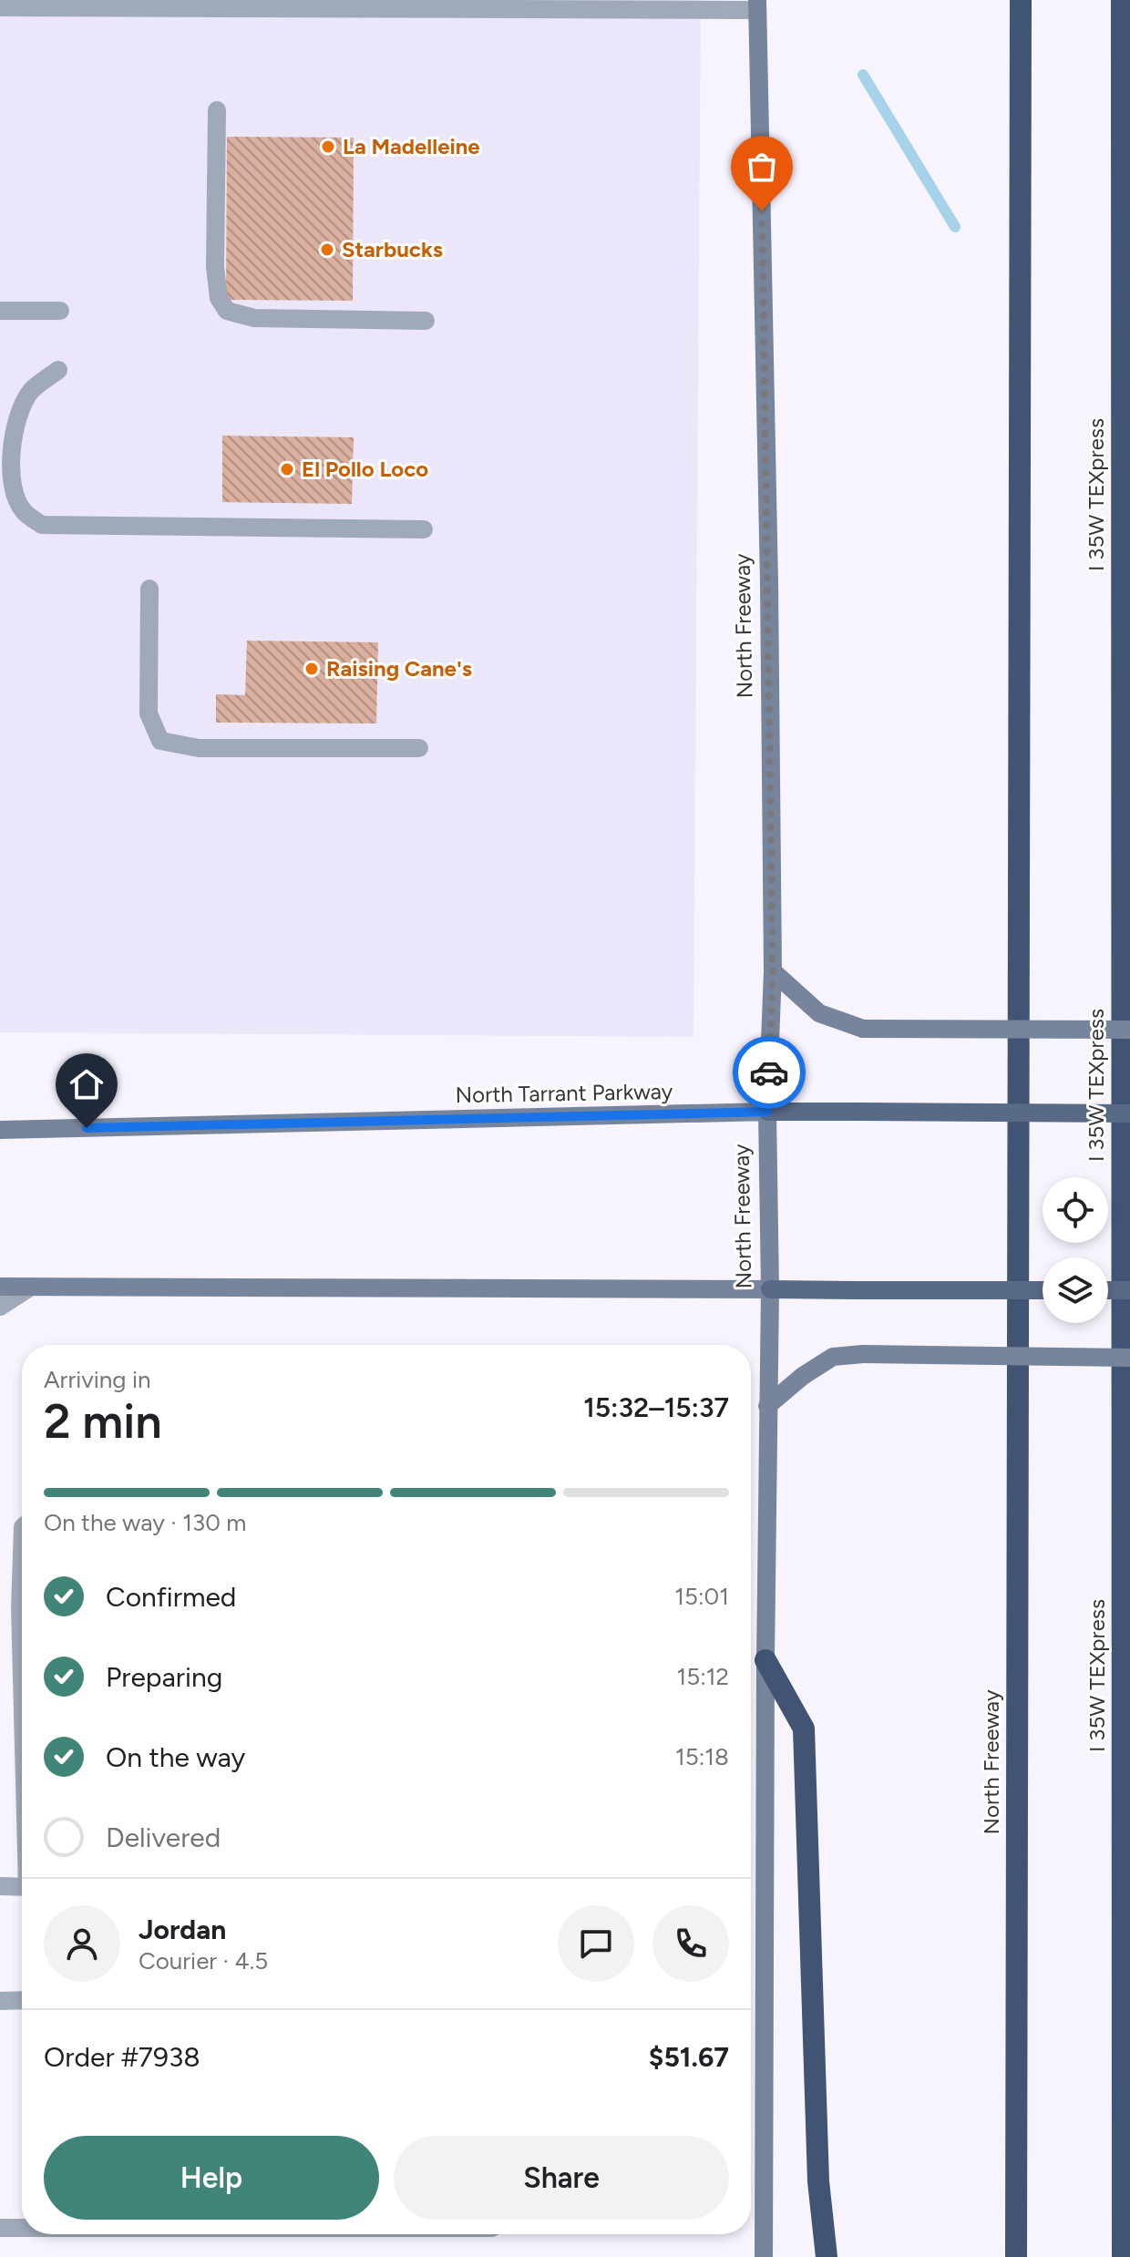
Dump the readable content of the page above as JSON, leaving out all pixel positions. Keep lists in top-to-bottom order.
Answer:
{
  "streets": {
    "highway": ["I 35W TEXpress", "North Freeway"],
    "main road": ["North Tarrant Parkway"]
  },
  "crossings": [
    ["North Freeway", "North Tarrant Parkway"]
  ],
  "places": [
    "La Madelleine",
    "Starbucks",
    "El Pollo Loco",
    "Raising Cane's"
  ],
  "page": {
    "heading": ["2 min", "Arriving in", "15:32–15:37"],
    "panel": [
      "Jordan",
      "Courier · 4.5",
      "Order #7938",
      "$51.67"
    ],
    "bar": "On the way · 130 m",
    "list": [
      ["Confirmed", "15:01"],
      ["Preparing", "15:12"],
      ["On the way", "15:18"],
      "Delivered"
    ],
    "buttons": ["Help", "Share"]
  }
}
